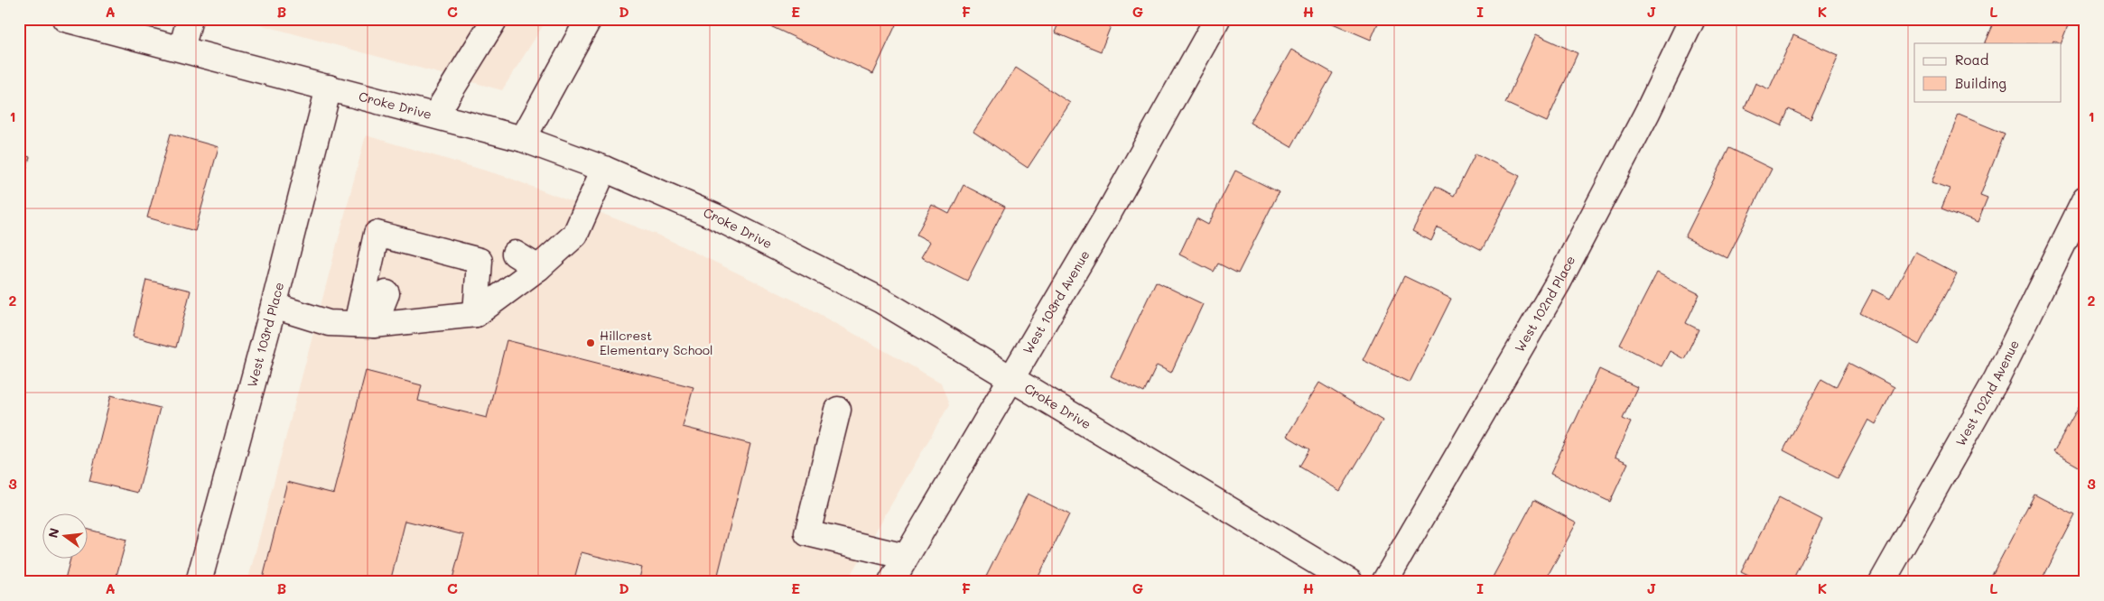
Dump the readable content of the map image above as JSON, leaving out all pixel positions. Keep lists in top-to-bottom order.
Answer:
{
  "streets": {
    "street": [
      "Croke Drive",
      "West 103rd Avenue",
      "West 102nd Place",
      "West 103rd Place",
      "West 102nd Avenue"
    ]
  },
  "crossings": [
    ["Croke Drive", "West 103rd Avenue"],
    ["Croke Drive", "West 103rd Place"]
  ],
  "places": ["Hillcrest Elementary School"],
  "legend": ["Road", "Building"],
  "north": "left",
  "grid": {
    "columns": [
      "A",
      "B",
      "C",
      "D",
      "E",
      "F",
      "G",
      "H",
      "I",
      "J",
      "K",
      "L"
    ],
    "rows": ["1", "2", "3"]
  }
}
